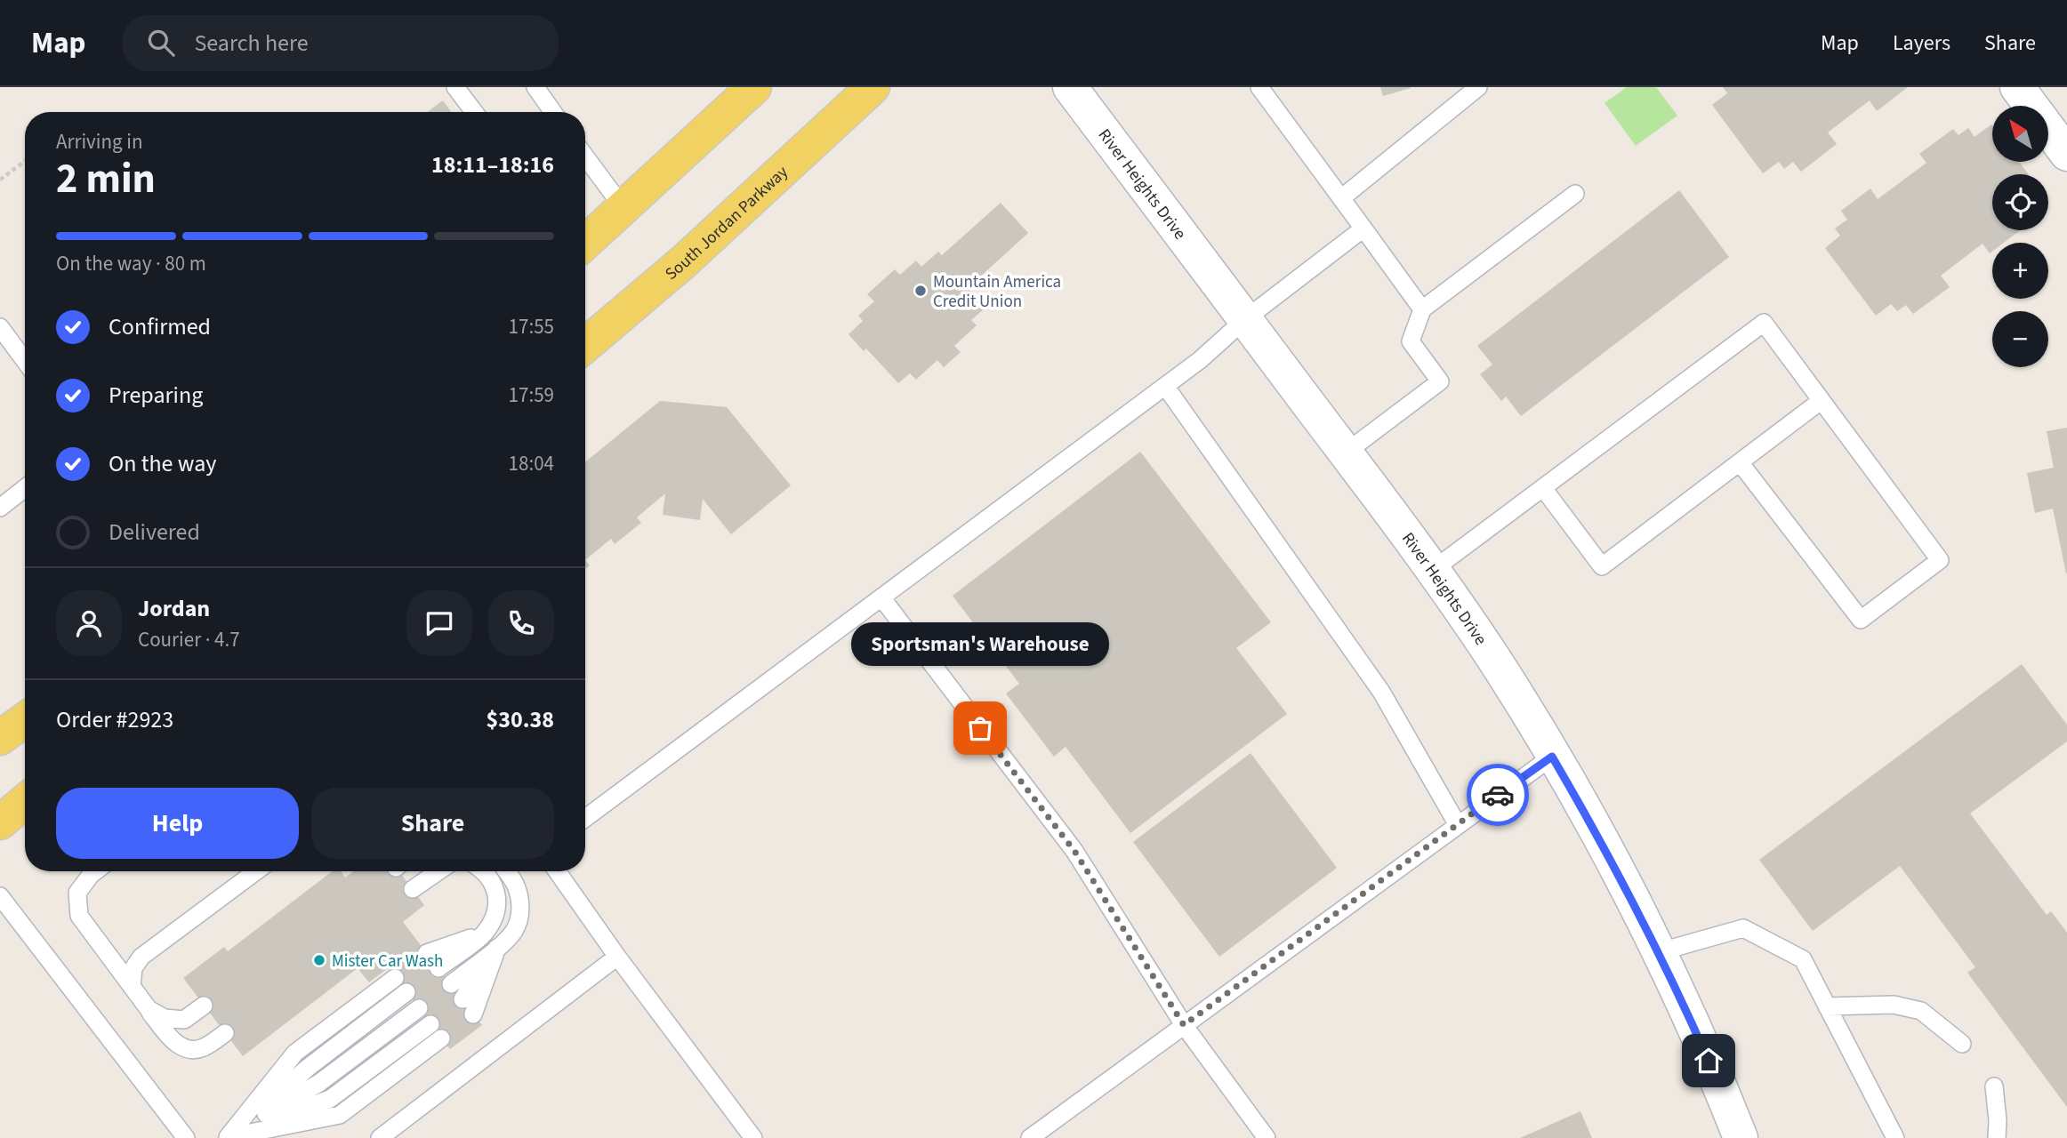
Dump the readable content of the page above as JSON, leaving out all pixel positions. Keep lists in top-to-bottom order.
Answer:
{
  "streets": {
    "main road": ["South Jordan Parkway"],
    "street": ["River Heights Drive"]
  },
  "places": ["Mountain America Credit Union", "Sportsman's Warehouse", "Mister Car Wash"],
  "north": "top left",
  "page": {
    "header": "Map",
    "search": "Search here",
    "nav": ["Map", "Layers", "Share"],
    "map_buttons": ["+", "−"],
    "heading": ["2 min", "Arriving in", "18:11–18:16"],
    "panel": [
      "Jordan",
      "Courier · 4.7",
      "Order #2923",
      "$30.38"
    ],
    "bar": "On the way · 80 m",
    "list": [
      ["Confirmed", "17:55"],
      ["Preparing", "17:59"],
      ["On the way", "18:04"],
      "Delivered"
    ],
    "bubble": "Sportsman's Warehouse",
    "buttons": ["Help", "Share"]
  }
}
